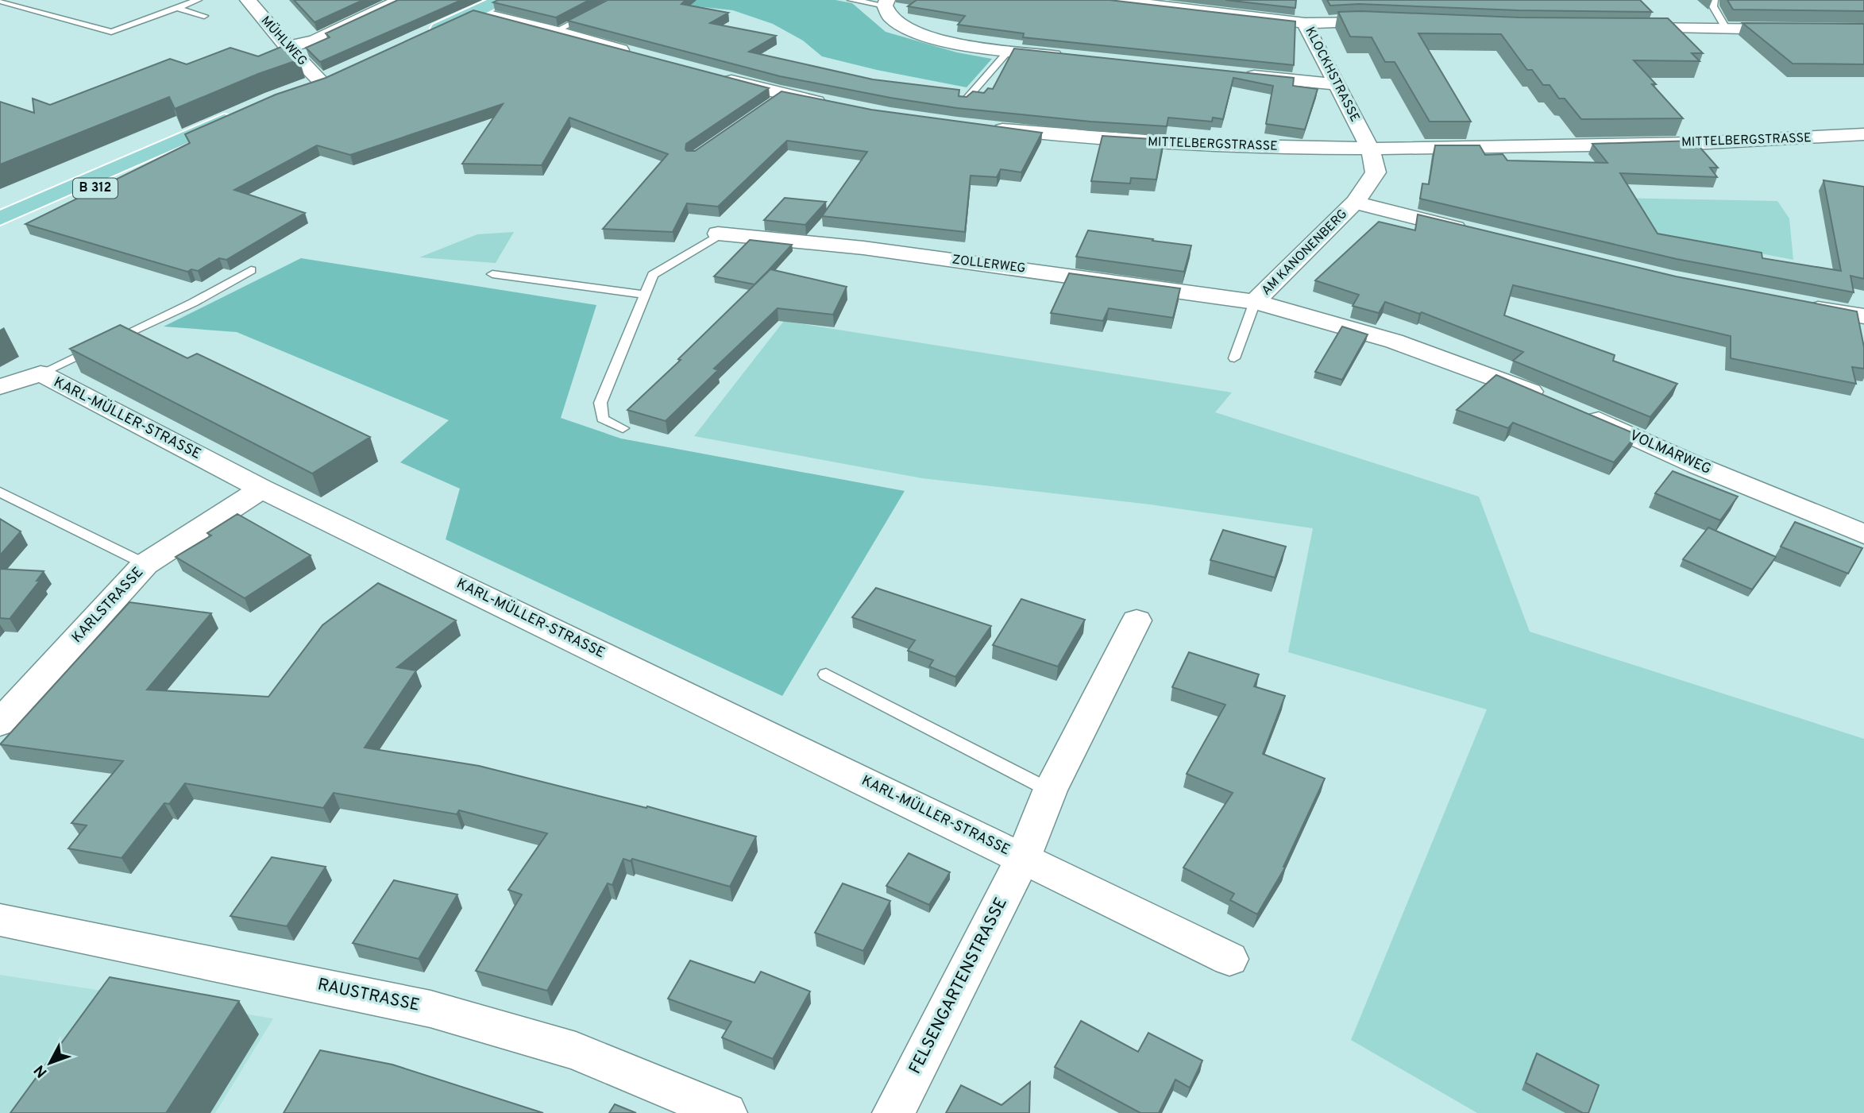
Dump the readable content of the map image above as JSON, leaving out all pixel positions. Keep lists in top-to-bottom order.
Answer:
{
  "streets": {
    "main road": ["B 312"],
    "street": [
      "MÜHLWEG",
      "KLOCKHSTRASSE",
      "MITTELBERGSTRASSE",
      "AM KANONENBERG",
      "ZOLLERWEG",
      "KARL-MÜLLER-STRASSE",
      "VOLMARWEG",
      "KARLSTRASSE",
      "FELSENGARTENSTRASSE",
      "RAUSTRASSE"
    ]
  },
  "crossings": [
    ["KLOCKHSTRASSE", "MITTELBERGSTRASSE"],
    ["KLOCKHSTRASSE", "AM KANONENBERG"],
    ["MITTELBERGSTRASSE", "AM KANONENBERG"],
    ["AM KANONENBERG", "ZOLLERWEG"],
    ["KARL-MÜLLER-STRASSE", "KARLSTRASSE"],
    ["KARL-MÜLLER-STRASSE", "FELSENGARTENSTRASSE"]
  ],
  "north": "bottom left"
}
